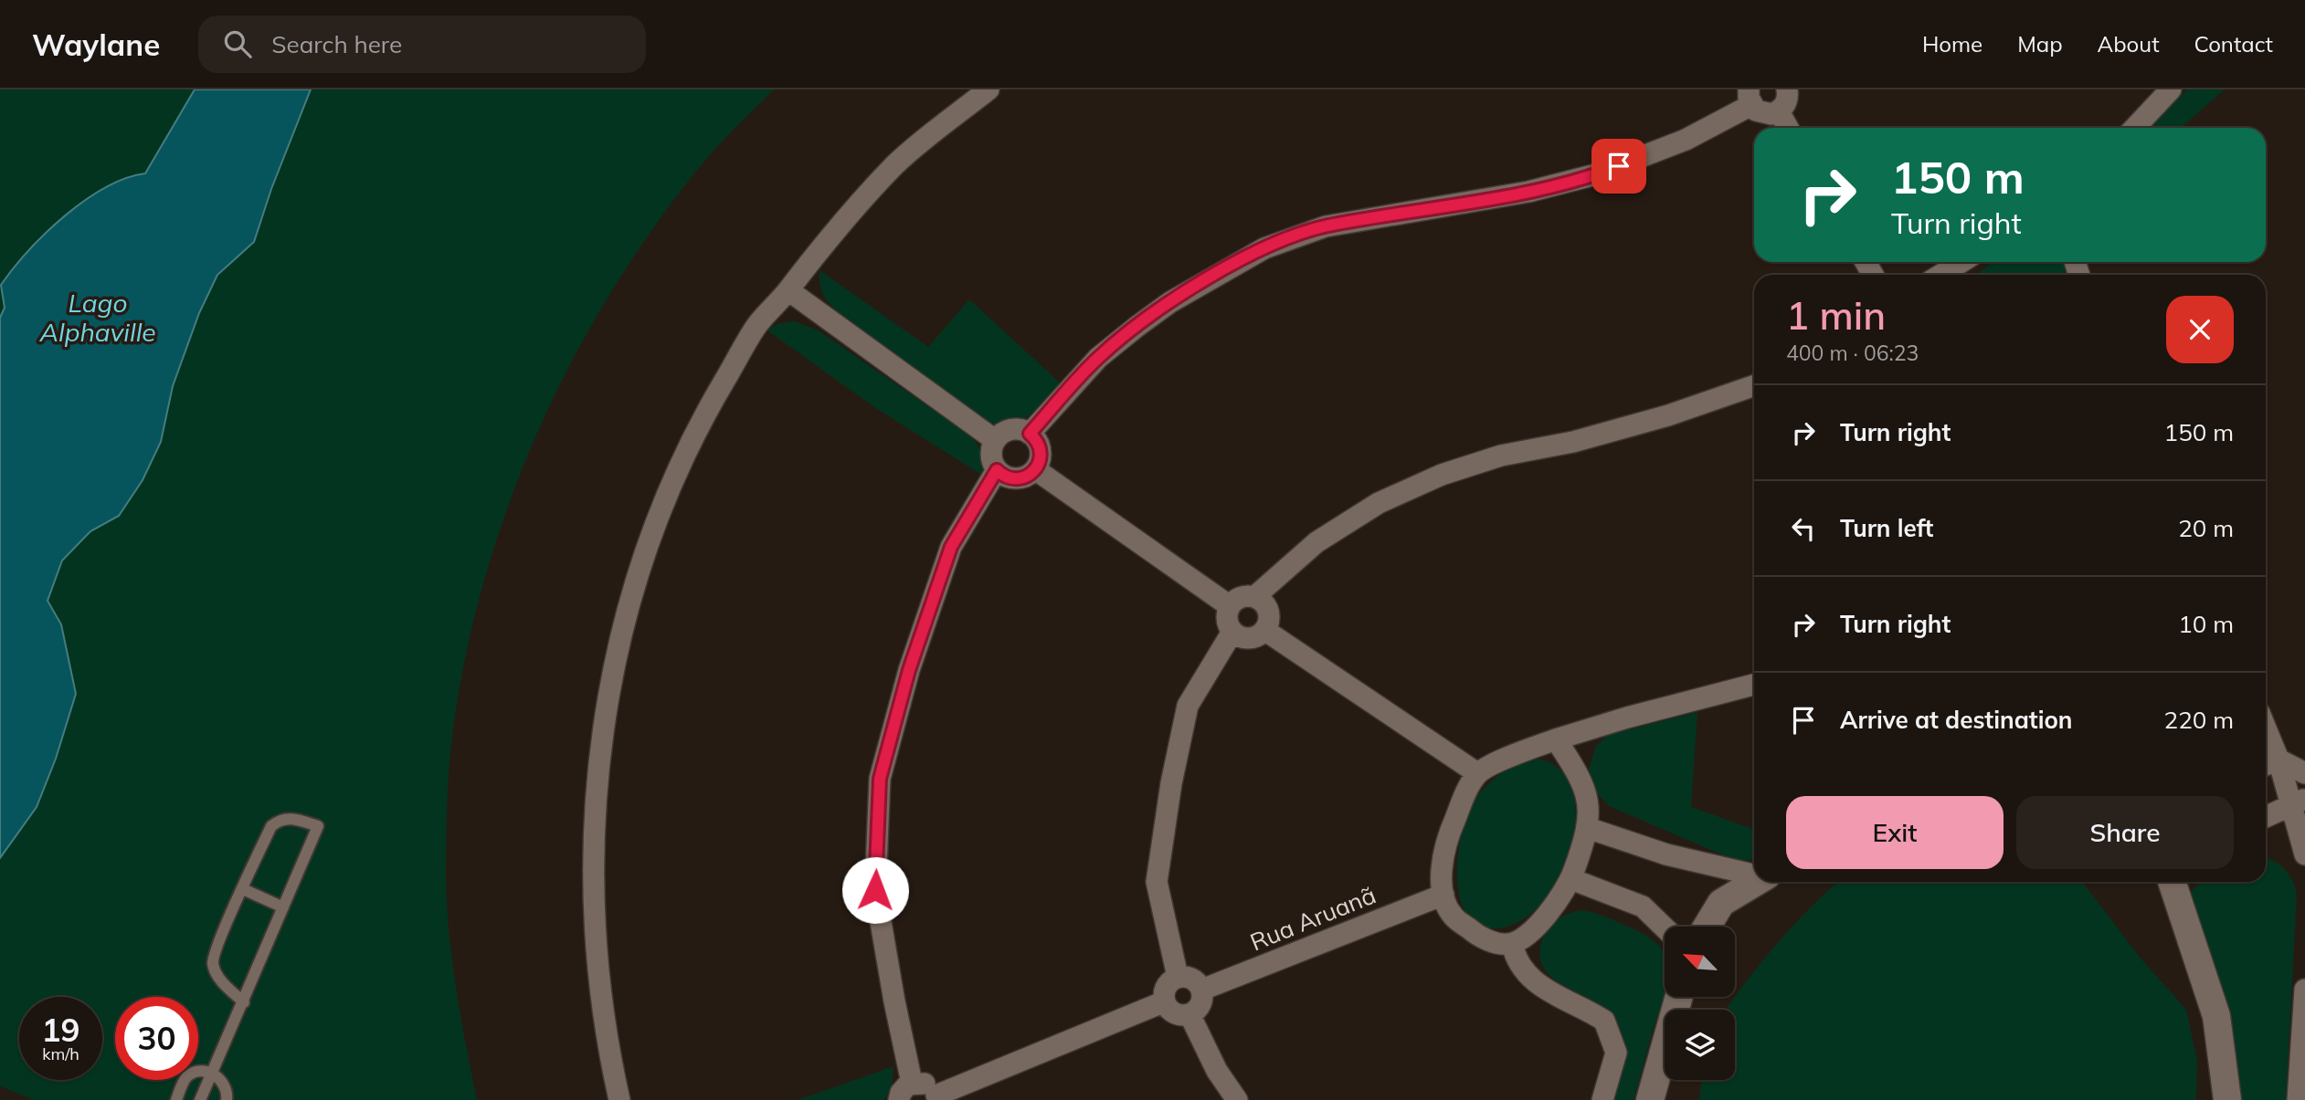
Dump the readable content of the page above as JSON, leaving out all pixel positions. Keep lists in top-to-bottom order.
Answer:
{
  "streets": {
    "street": ["Rua Aruanã"]
  },
  "water": ["Lago Alphaville"],
  "north": "top left",
  "page": {
    "header": "Waylane",
    "search": "Search here",
    "nav": [
      "Home",
      "Map",
      "About",
      "Contact"
    ],
    "turn": ["150 m", "Turn right"],
    "heading": ["1 min", "400 m · 06:23"],
    "list": [
      {
        "name": "Turn right",
        "value": "150 m"
      },
      {
        "name": "Turn left",
        "value": "20 m"
      },
      {
        "name": "Turn right",
        "value": "10 m"
      },
      {
        "name": "Arrive at destination",
        "value": "220 m"
      }
    ],
    "buttons": ["Exit", "Share"],
    "speed": "19 km/h",
    "limit": "30"
  }
}
